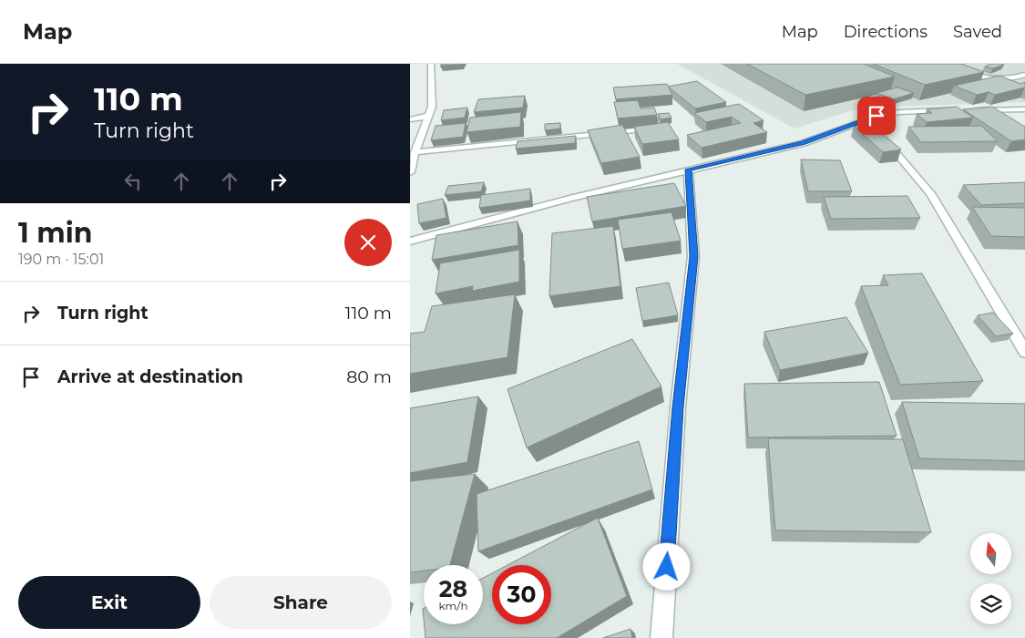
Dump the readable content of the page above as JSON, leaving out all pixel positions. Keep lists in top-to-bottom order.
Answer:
{
  "north": "top",
  "page": {
    "header": "Map",
    "nav": ["Map", "Directions", "Saved"],
    "turn": ["110 m", "Turn right"],
    "heading": ["1 min", "190 m · 15:01"],
    "list": [
      {
        "name": "Turn right",
        "value": "110 m"
      },
      {
        "name": "Arrive at destination",
        "value": "80 m"
      }
    ],
    "speed": "28 km/h",
    "limit": "30",
    "buttons": ["Exit", "Share"]
  }
}
